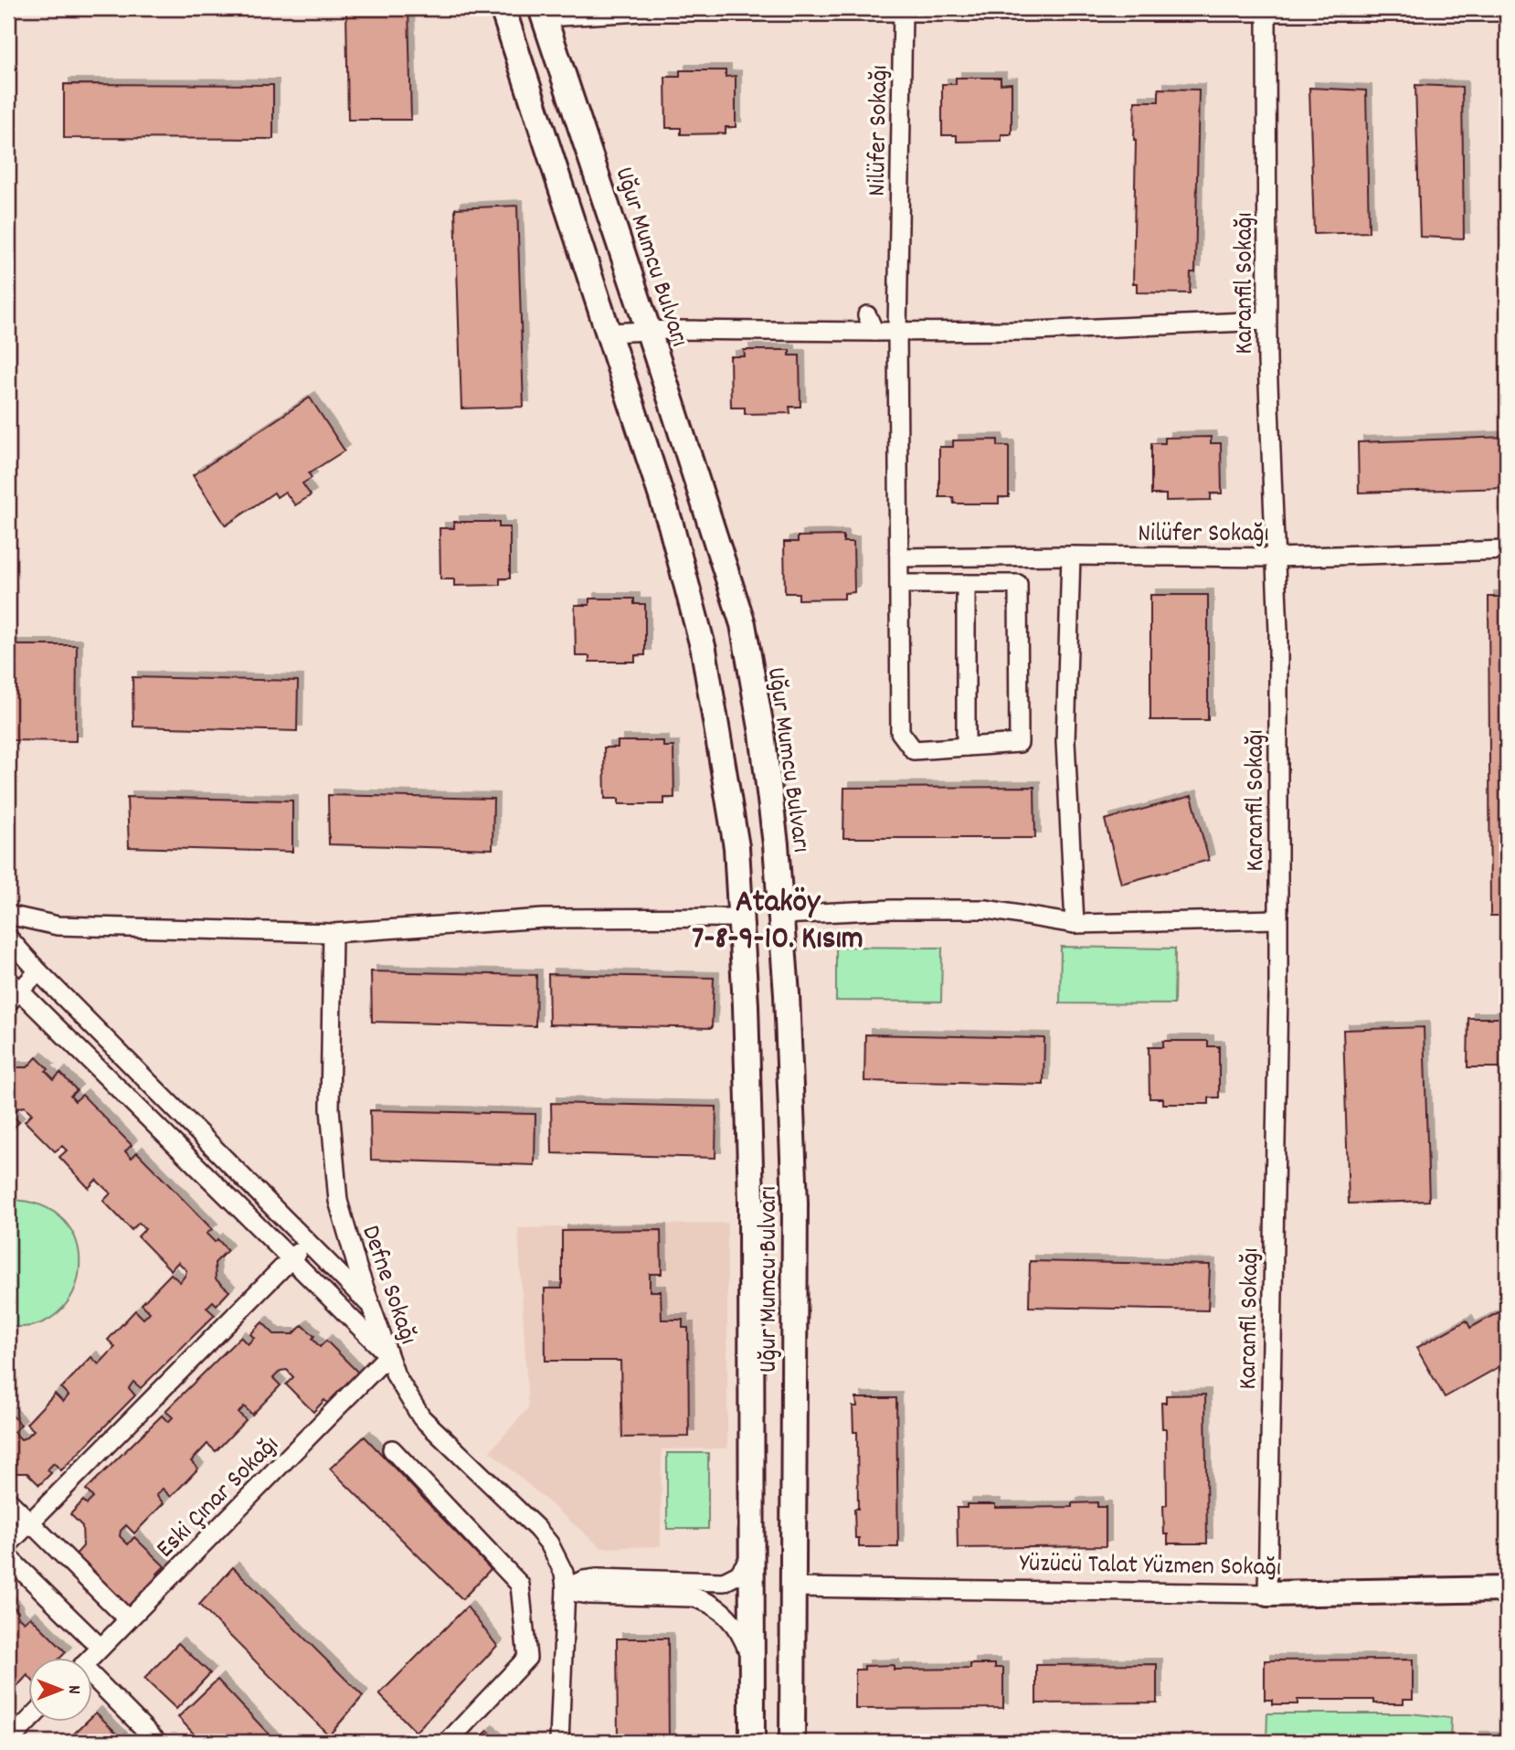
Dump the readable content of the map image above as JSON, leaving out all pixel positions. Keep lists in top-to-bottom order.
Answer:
{
  "streets": {
    "main road": ["Uğur Mumcu Bulvarı", "Yüzücü Talat Yüzmen Sokağı"],
    "street": [
      "Nilüfer Sokağı",
      "Karanfil Sokağı",
      "Defne Sokağı",
      "Eski Çınar Sokağı"
    ]
  },
  "crossings": [
    ["Nilüfer Sokağı", "Karanfil Sokağı"],
    ["Uğur Mumcu Bulvarı", "Yüzücü Talat Yüzmen Sokağı"],
    ["Karanfil Sokağı", "Yüzücü Talat Yüzmen Sokağı"],
    ["Defne Sokağı", "Eski Çınar Sokağı"]
  ],
  "districts": ["Ataköy 7-8-9-10. Kısım"],
  "north": "right"
}
